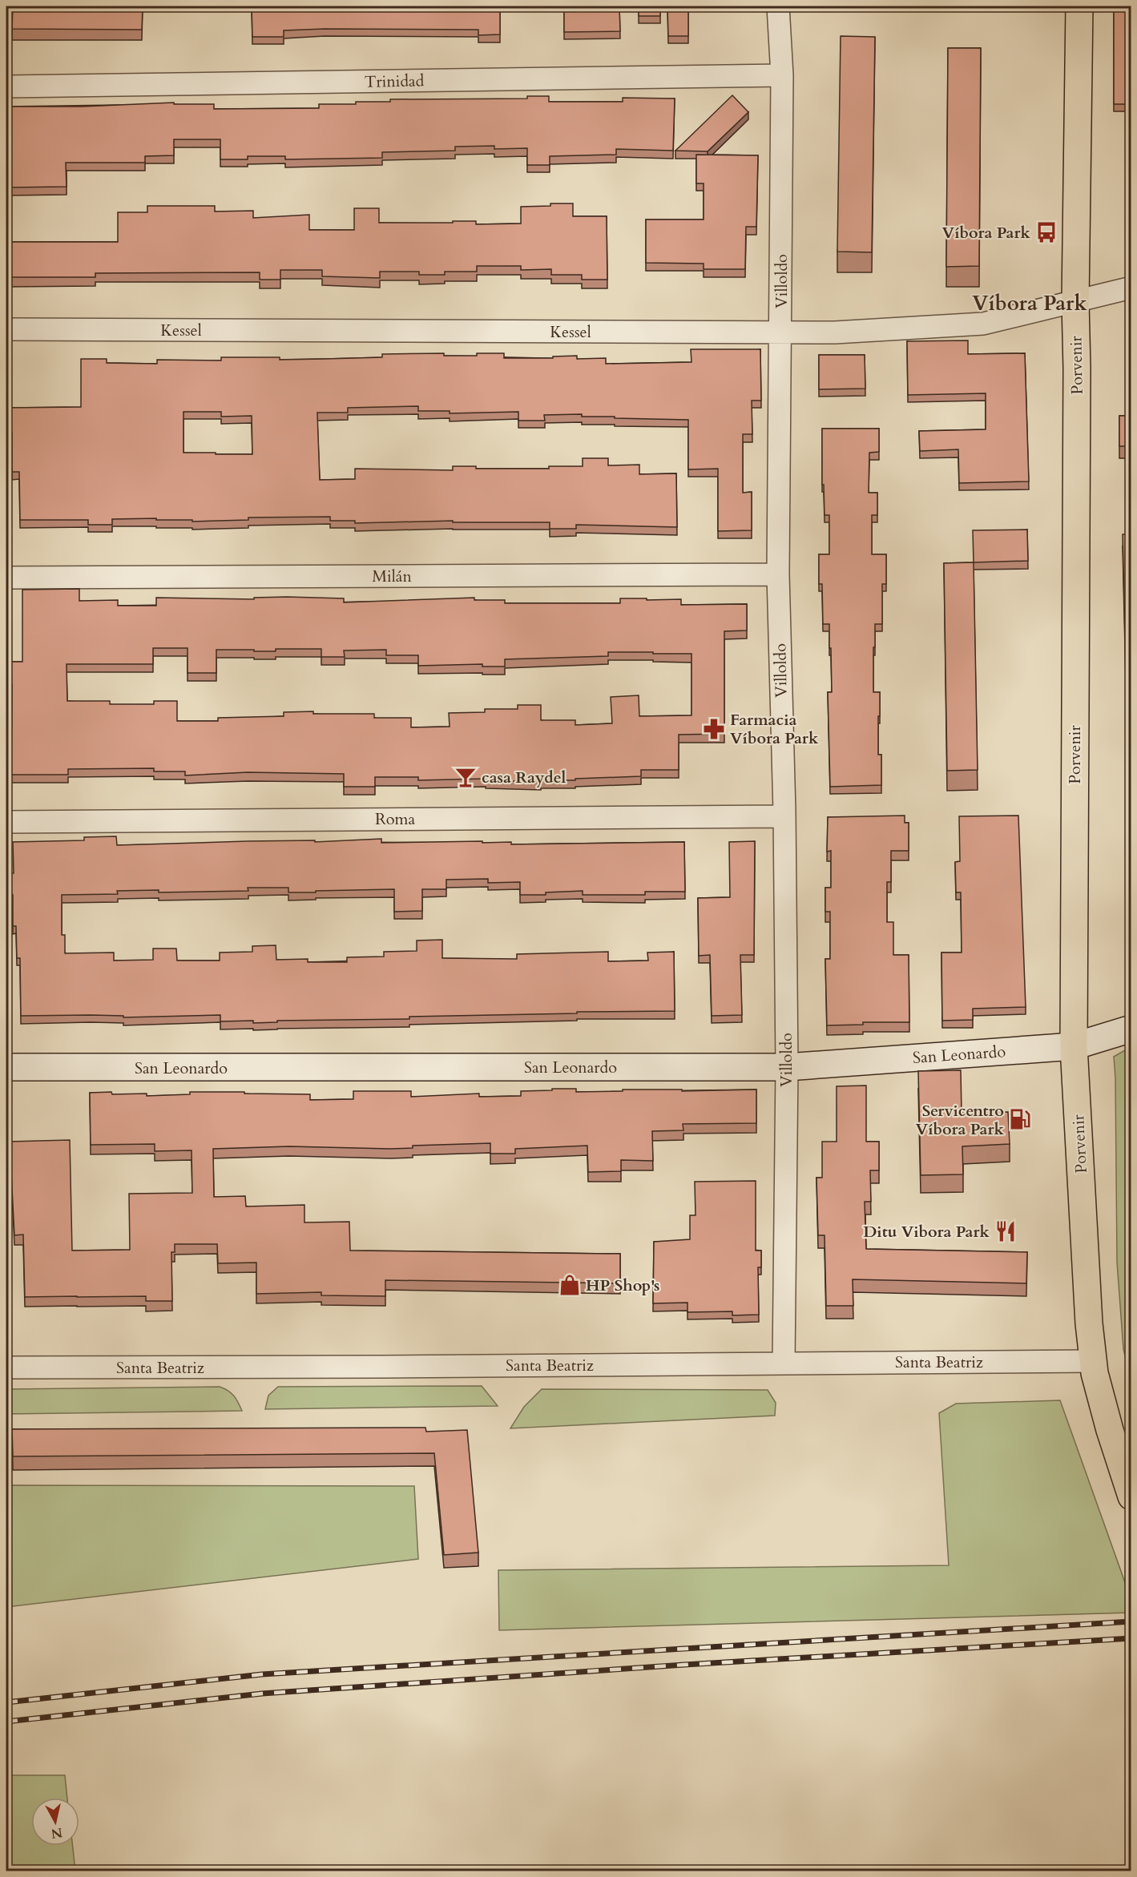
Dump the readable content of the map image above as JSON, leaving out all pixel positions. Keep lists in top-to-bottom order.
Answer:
{
  "streets": {
    "main road": ["Porvenir"],
    "street": [
      "Trinidad",
      "Villoldo",
      "Kessel",
      "Milán",
      "Roma",
      "San Leonardo",
      "Santa Beatriz"
    ]
  },
  "crossings": [
    ["Trinidad", "Villoldo"],
    ["Villoldo", "Kessel"],
    ["Villoldo", "Milán"],
    ["Villoldo", "Roma"],
    ["Villoldo", "San Leonardo"],
    ["Villoldo", "Santa Beatriz"],
    ["Kessel", "Porvenir"],
    ["Porvenir", "San Leonardo"],
    ["Porvenir", "Santa Beatriz"]
  ],
  "districts": ["Víbora Park"],
  "places": {
    "bus stop": ["Víbora Park"],
    "pharmacy": ["Farmacia Víbora Park"],
    "bar": ["casa Raydel"],
    "fuel station": ["Servicentro Víbora Park"],
    "restaurant": ["Ditu Vibora Park"],
    "shop": ["HP Shop's"]
  },
  "north": "bottom"
}
